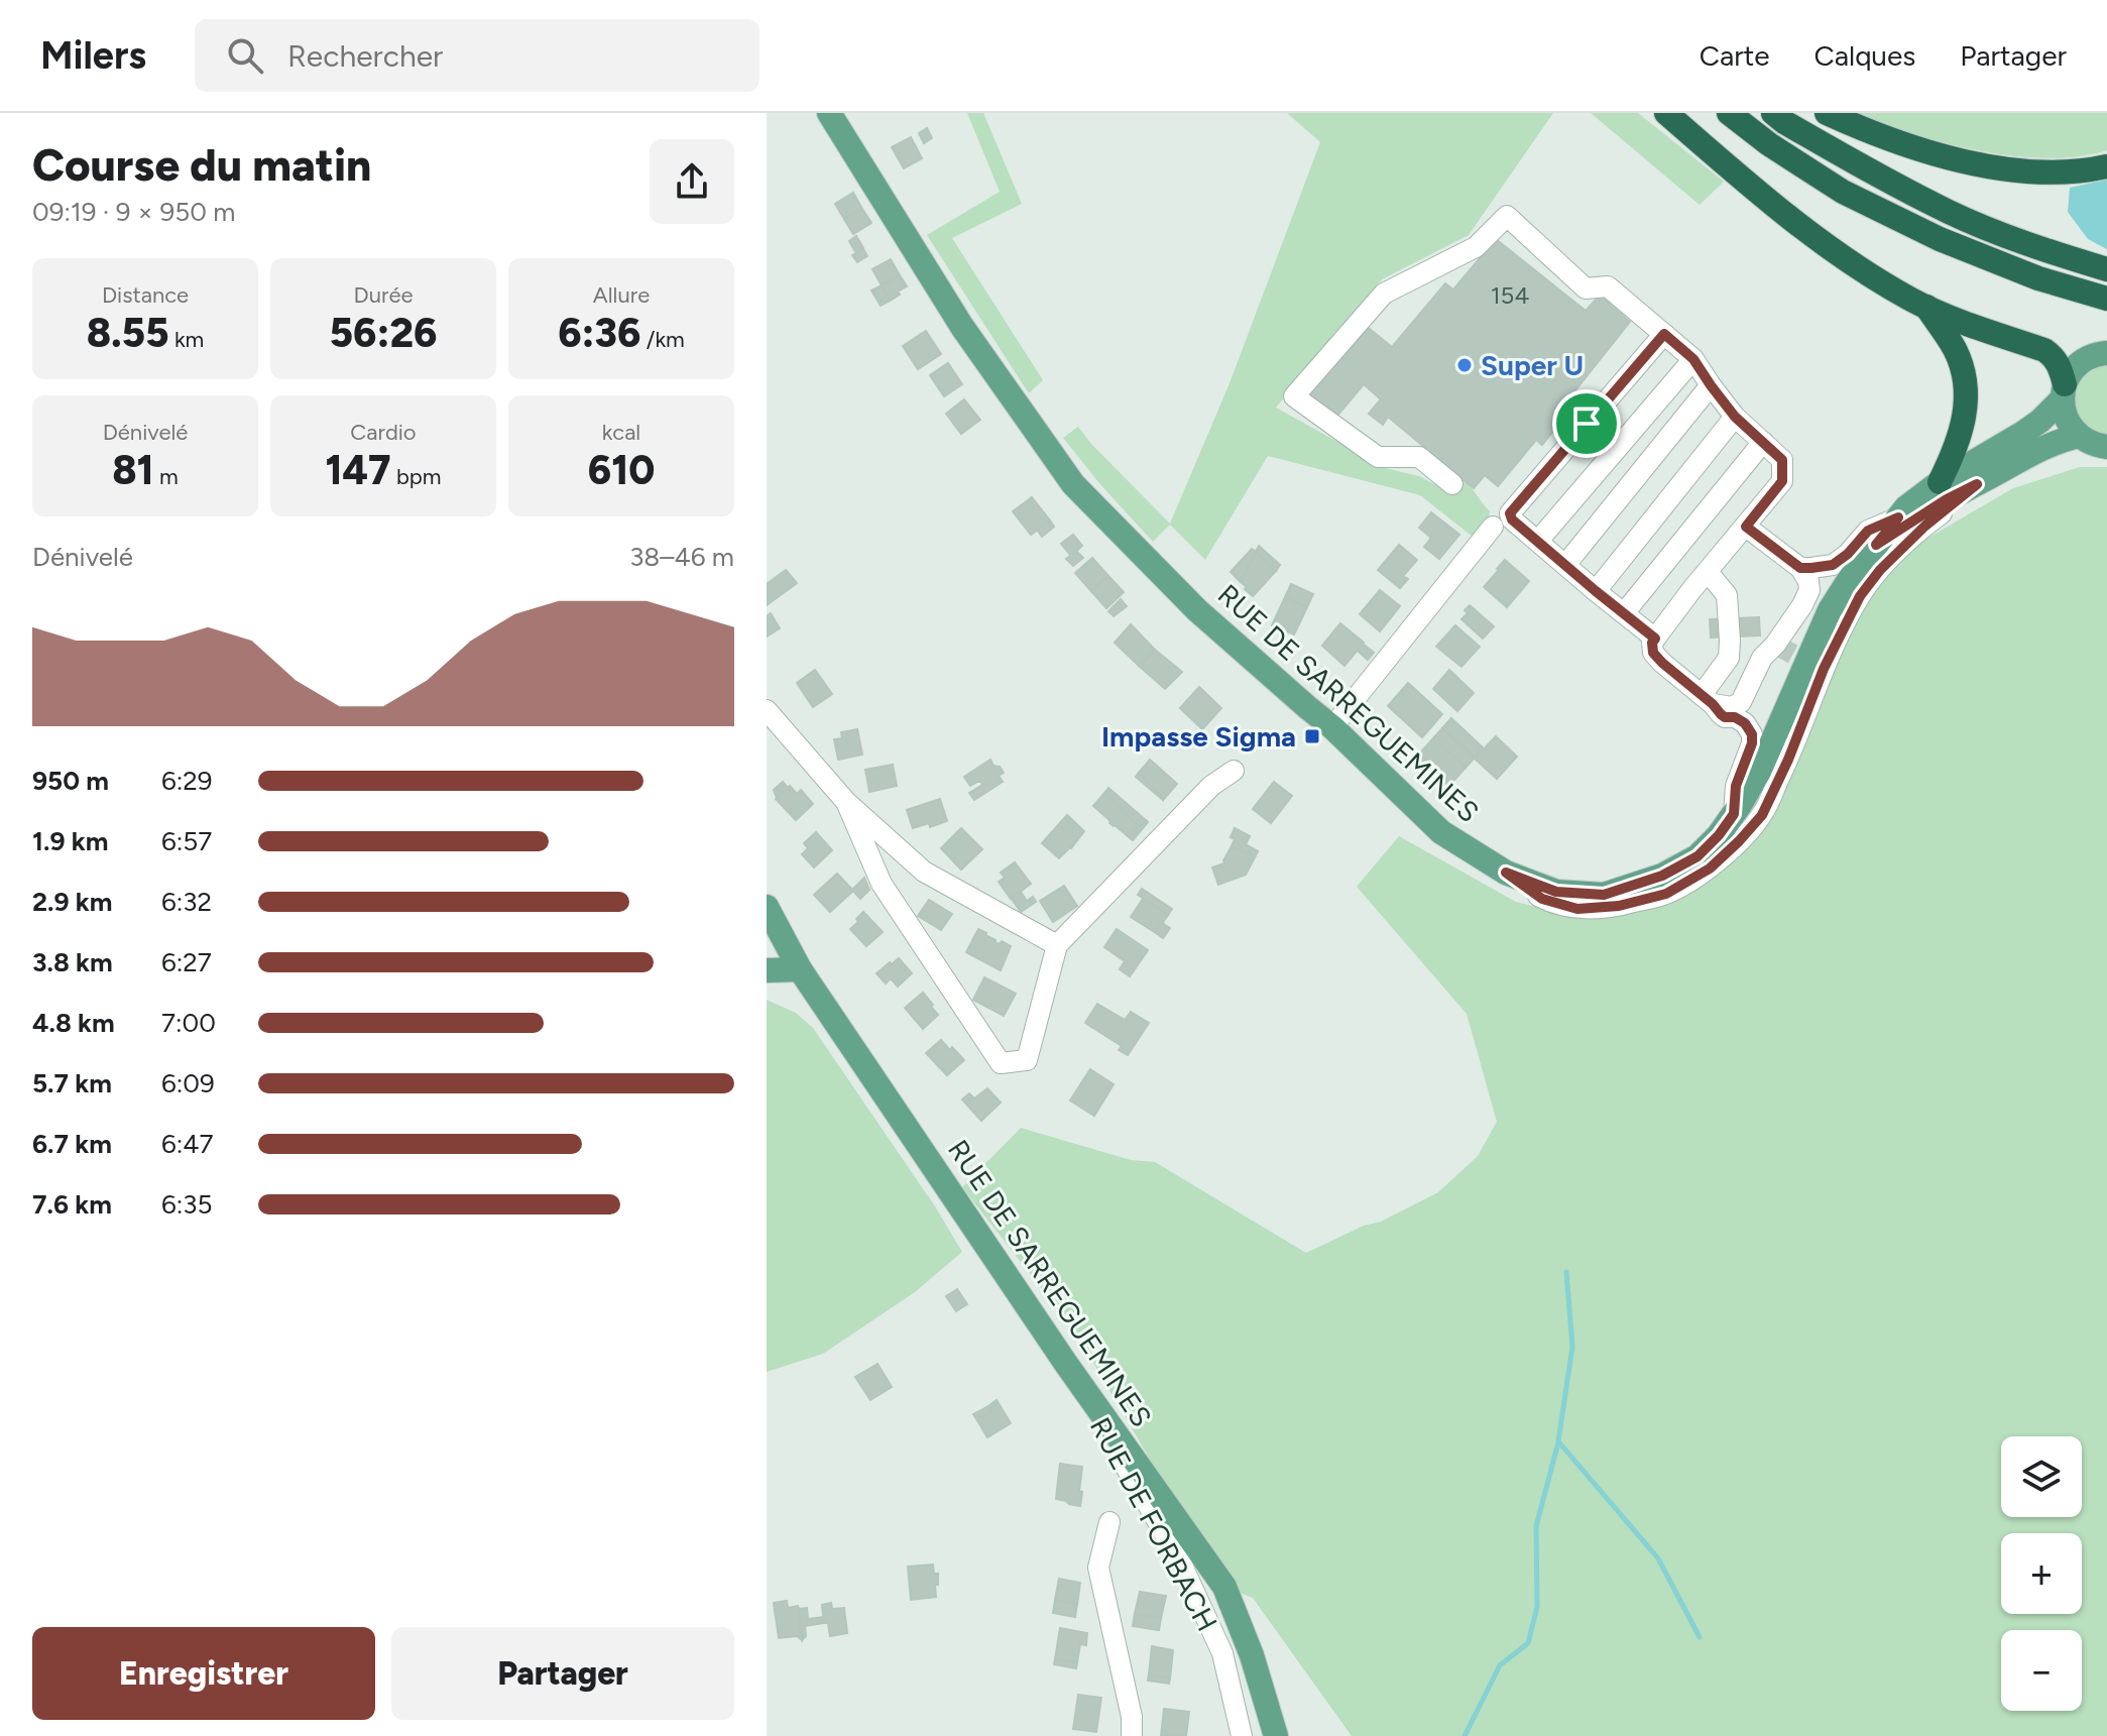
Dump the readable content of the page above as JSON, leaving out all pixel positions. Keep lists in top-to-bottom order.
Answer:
{
  "streets": {
    "main road": ["RUE DE SARREGUEMINES"],
    "street": ["RUE DE FORBACH"]
  },
  "crossings": [
    ["RUE DE SARREGUEMINES", "RUE DE FORBACH"]
  ],
  "places": {
    "other": ["Super U"],
    "transit": ["Impasse Sigma"]
  },
  "house_numbers": ["154"],
  "page": {
    "header": "Milers",
    "search": "Rechercher",
    "nav": ["Carte", "Calques", "Partager"],
    "heading": ["Course du matin", "09:19 · 9 × 950 m"],
    "stats": [
      ["Distance", "8.55 km"],
      ["Durée", "56:26"],
      ["Allure", "6:36 /km"],
      ["Dénivelé", "81 m"],
      ["Cardio", "147 bpm"],
      ["kcal", "610"]
    ],
    "chart": ["Dénivelé", "38–46 m"],
    "list": [
      {
        "name": "950 m",
        "note": "6:29"
      },
      {
        "name": "1.9 km",
        "note": "6:57"
      },
      {
        "name": "2.9 km",
        "note": "6:32"
      },
      {
        "name": "3.8 km",
        "note": "6:27"
      },
      {
        "name": "4.8 km",
        "note": "7:00"
      },
      {
        "name": "5.7 km",
        "note": "6:09"
      },
      {
        "name": "6.7 km",
        "note": "6:47"
      },
      {
        "name": "7.6 km",
        "note": "6:35"
      }
    ],
    "map_buttons": ["+", "−"],
    "buttons": ["Enregistrer", "Partager"]
  }
}
